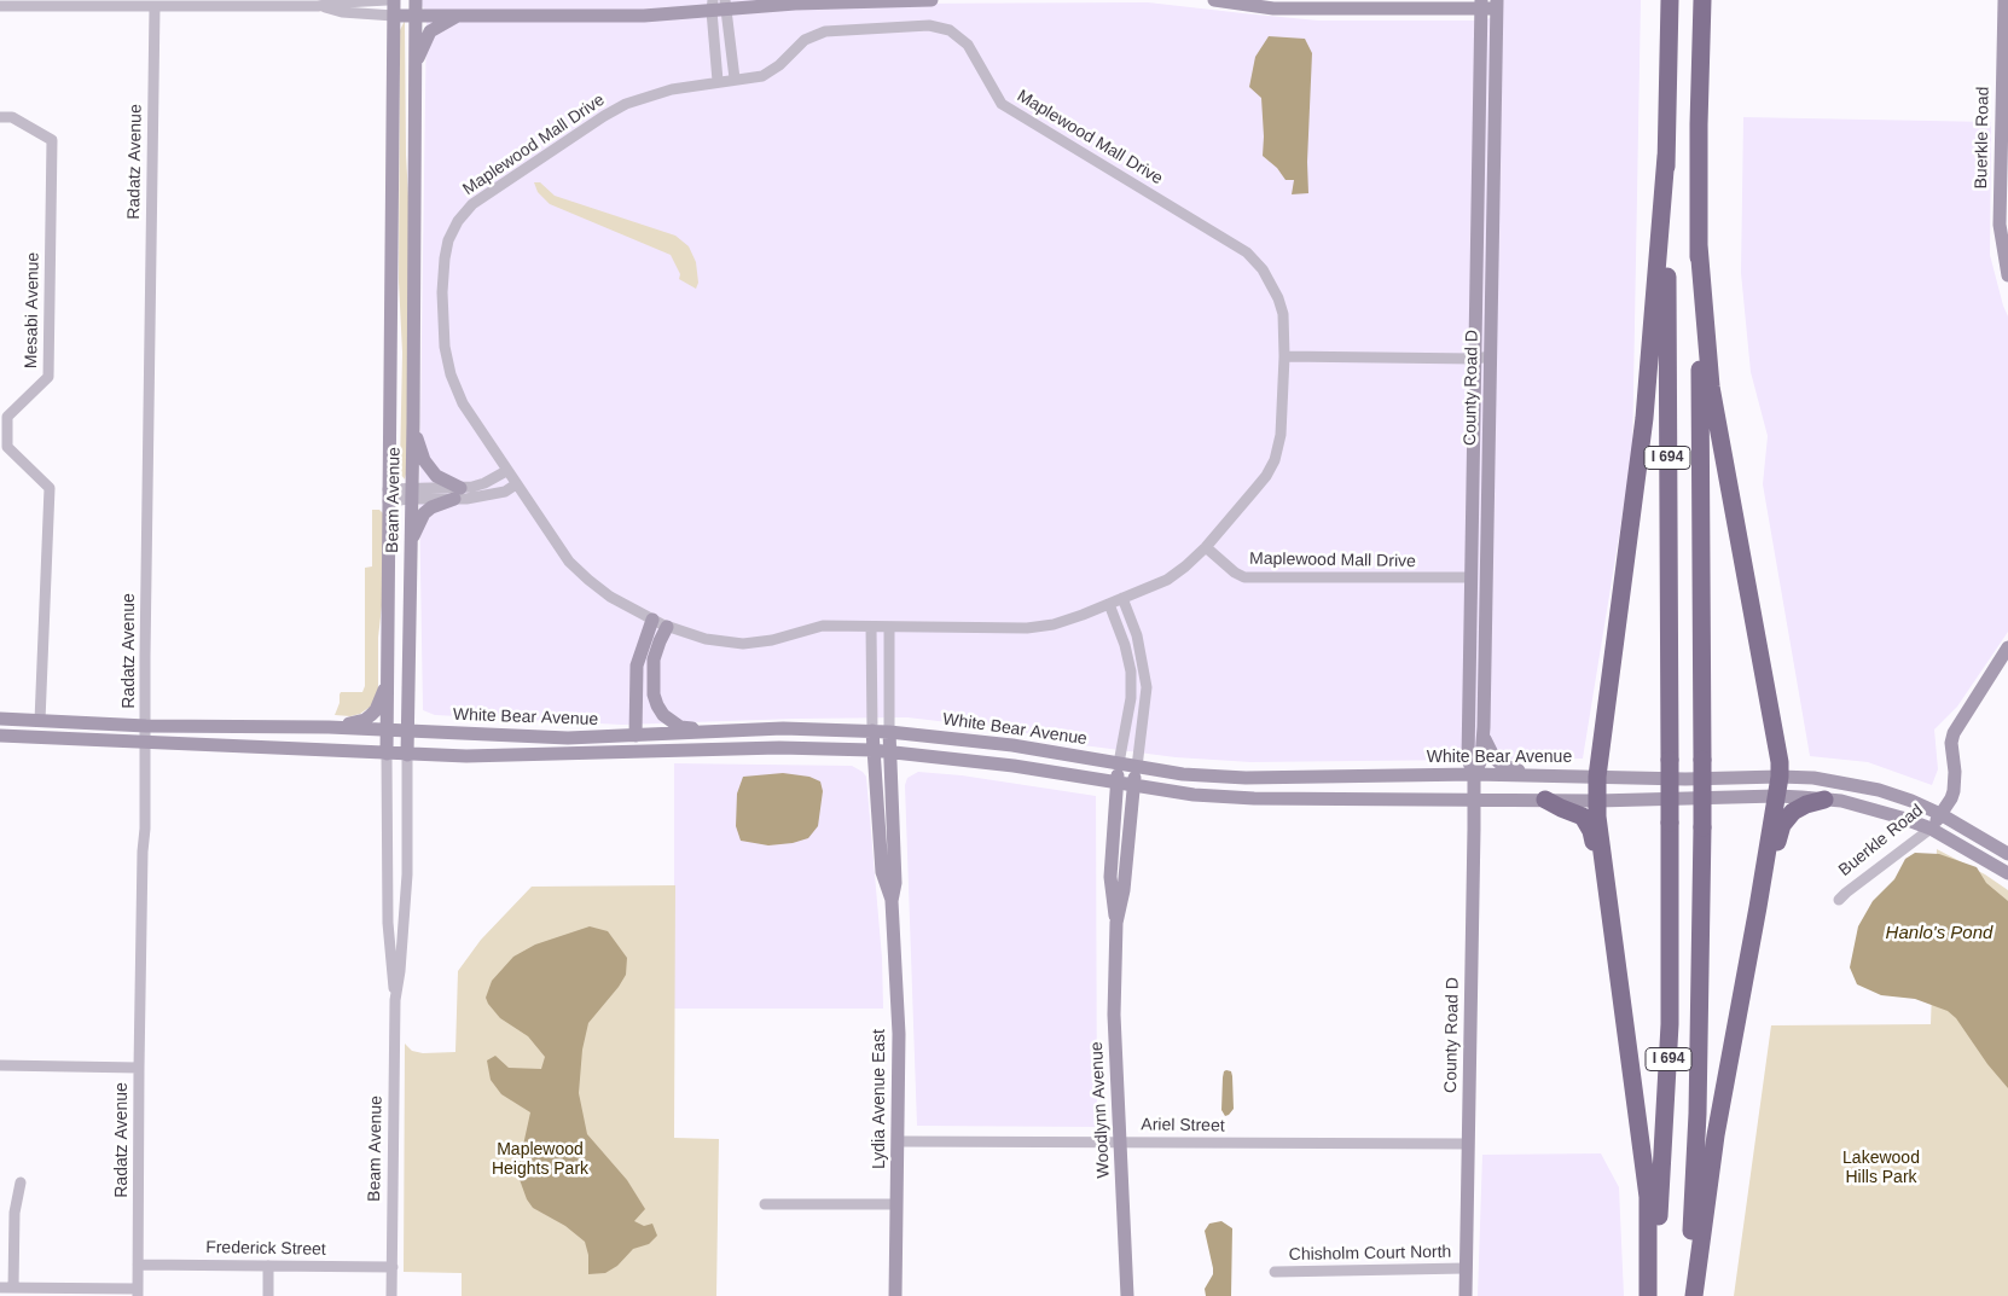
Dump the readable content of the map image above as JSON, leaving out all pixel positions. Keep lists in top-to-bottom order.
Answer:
{
  "streets": {
    "highway": ["I 694"],
    "street": [
      "Maplewood Mall Drive",
      "Buerkle Road",
      "Radatz Avenue",
      "Mesabi Avenue",
      "County Road D",
      "Beam Avenue",
      "White Bear Avenue",
      "Lydia Avenue East",
      "Woodlynn Avenue",
      "Ariel Street",
      "Frederick Street",
      "Chisholm Court North"
    ]
  },
  "crossings": [
    ["Maplewood Mall Drive", "County Road D"],
    ["Buerkle Road", "White Bear Avenue"],
    ["Radatz Avenue", "White Bear Avenue"],
    ["Radatz Avenue", "Frederick Street"],
    ["Mesabi Avenue", "White Bear Avenue"],
    ["County Road D", "White Bear Avenue"],
    ["County Road D", "Ariel Street"],
    ["County Road D", "Chisholm Court North"],
    ["Beam Avenue", "White Bear Avenue"],
    ["Beam Avenue", "Frederick Street"],
    ["White Bear Avenue", "Lydia Avenue East"],
    ["White Bear Avenue", "Woodlynn Avenue"],
    ["Lydia Avenue East", "Ariel Street"],
    ["Woodlynn Avenue", "Ariel Street"]
  ],
  "water": ["Hanlo's Pond"],
  "parks": ["Maplewood Heights Park", "Lakewood Hills Park"]
}
